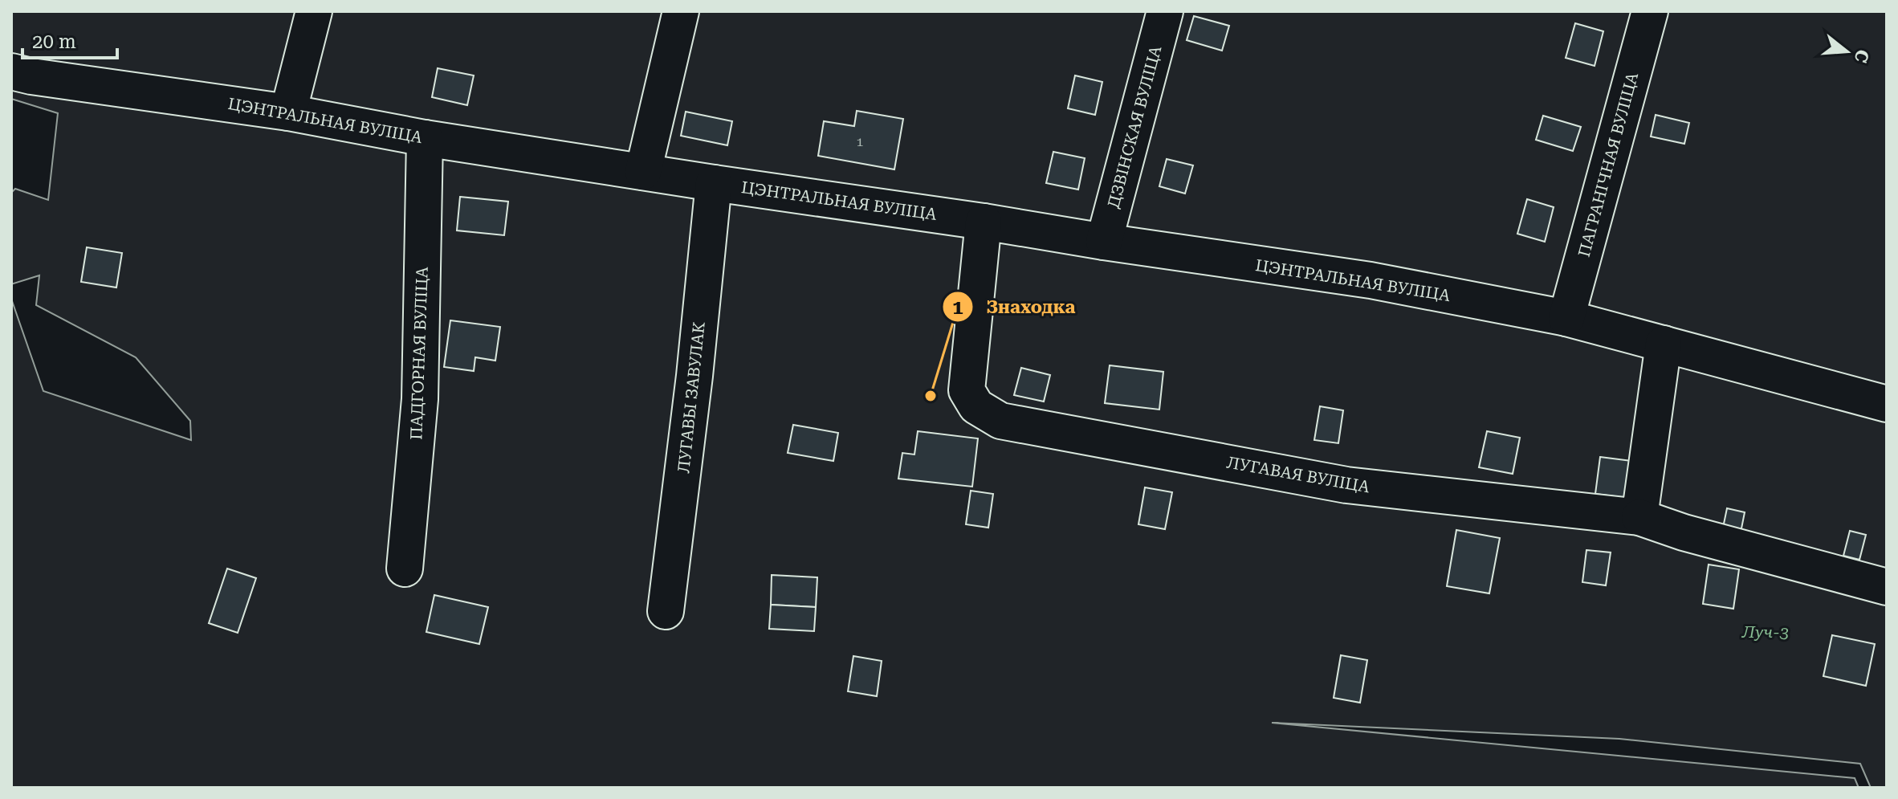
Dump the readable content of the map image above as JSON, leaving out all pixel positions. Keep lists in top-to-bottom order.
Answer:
{
  "streets": {
    "street": [
      "ЦЭНТРАЛЬНАЯ ВУЛІЦА",
      "ДЗВІНСКАЯ ВУЛІЦА",
      "ПАГРАНІЧНАЯ ВУЛІЦА",
      "ПАДГОРНАЯ ВУЛІЦА",
      "ЛУГАВЫ ЗАВУЛАК",
      "ЛУГАВАЯ ВУЛІЦА"
    ]
  },
  "crossings": [
    ["ЦЭНТРАЛЬНАЯ ВУЛІЦА", "ДЗВІНСКАЯ ВУЛІЦА"],
    ["ЦЭНТРАЛЬНАЯ ВУЛІЦА", "ПАГРАНІЧНАЯ ВУЛІЦА"],
    ["ЦЭНТРАЛЬНАЯ ВУЛІЦА", "ПАДГОРНАЯ ВУЛІЦА"],
    ["ЦЭНТРАЛЬНАЯ ВУЛІЦА", "ЛУГАВЫ ЗАВУЛАК"],
    ["ЦЭНТРАЛЬНАЯ ВУЛІЦА", "ЛУГАВАЯ ВУЛІЦА"]
  ],
  "parks": ["Луч-3"],
  "places": ["Знаходка"],
  "house_numbers": ["1"],
  "scale_bar": "20 m",
  "north": "right"
}
